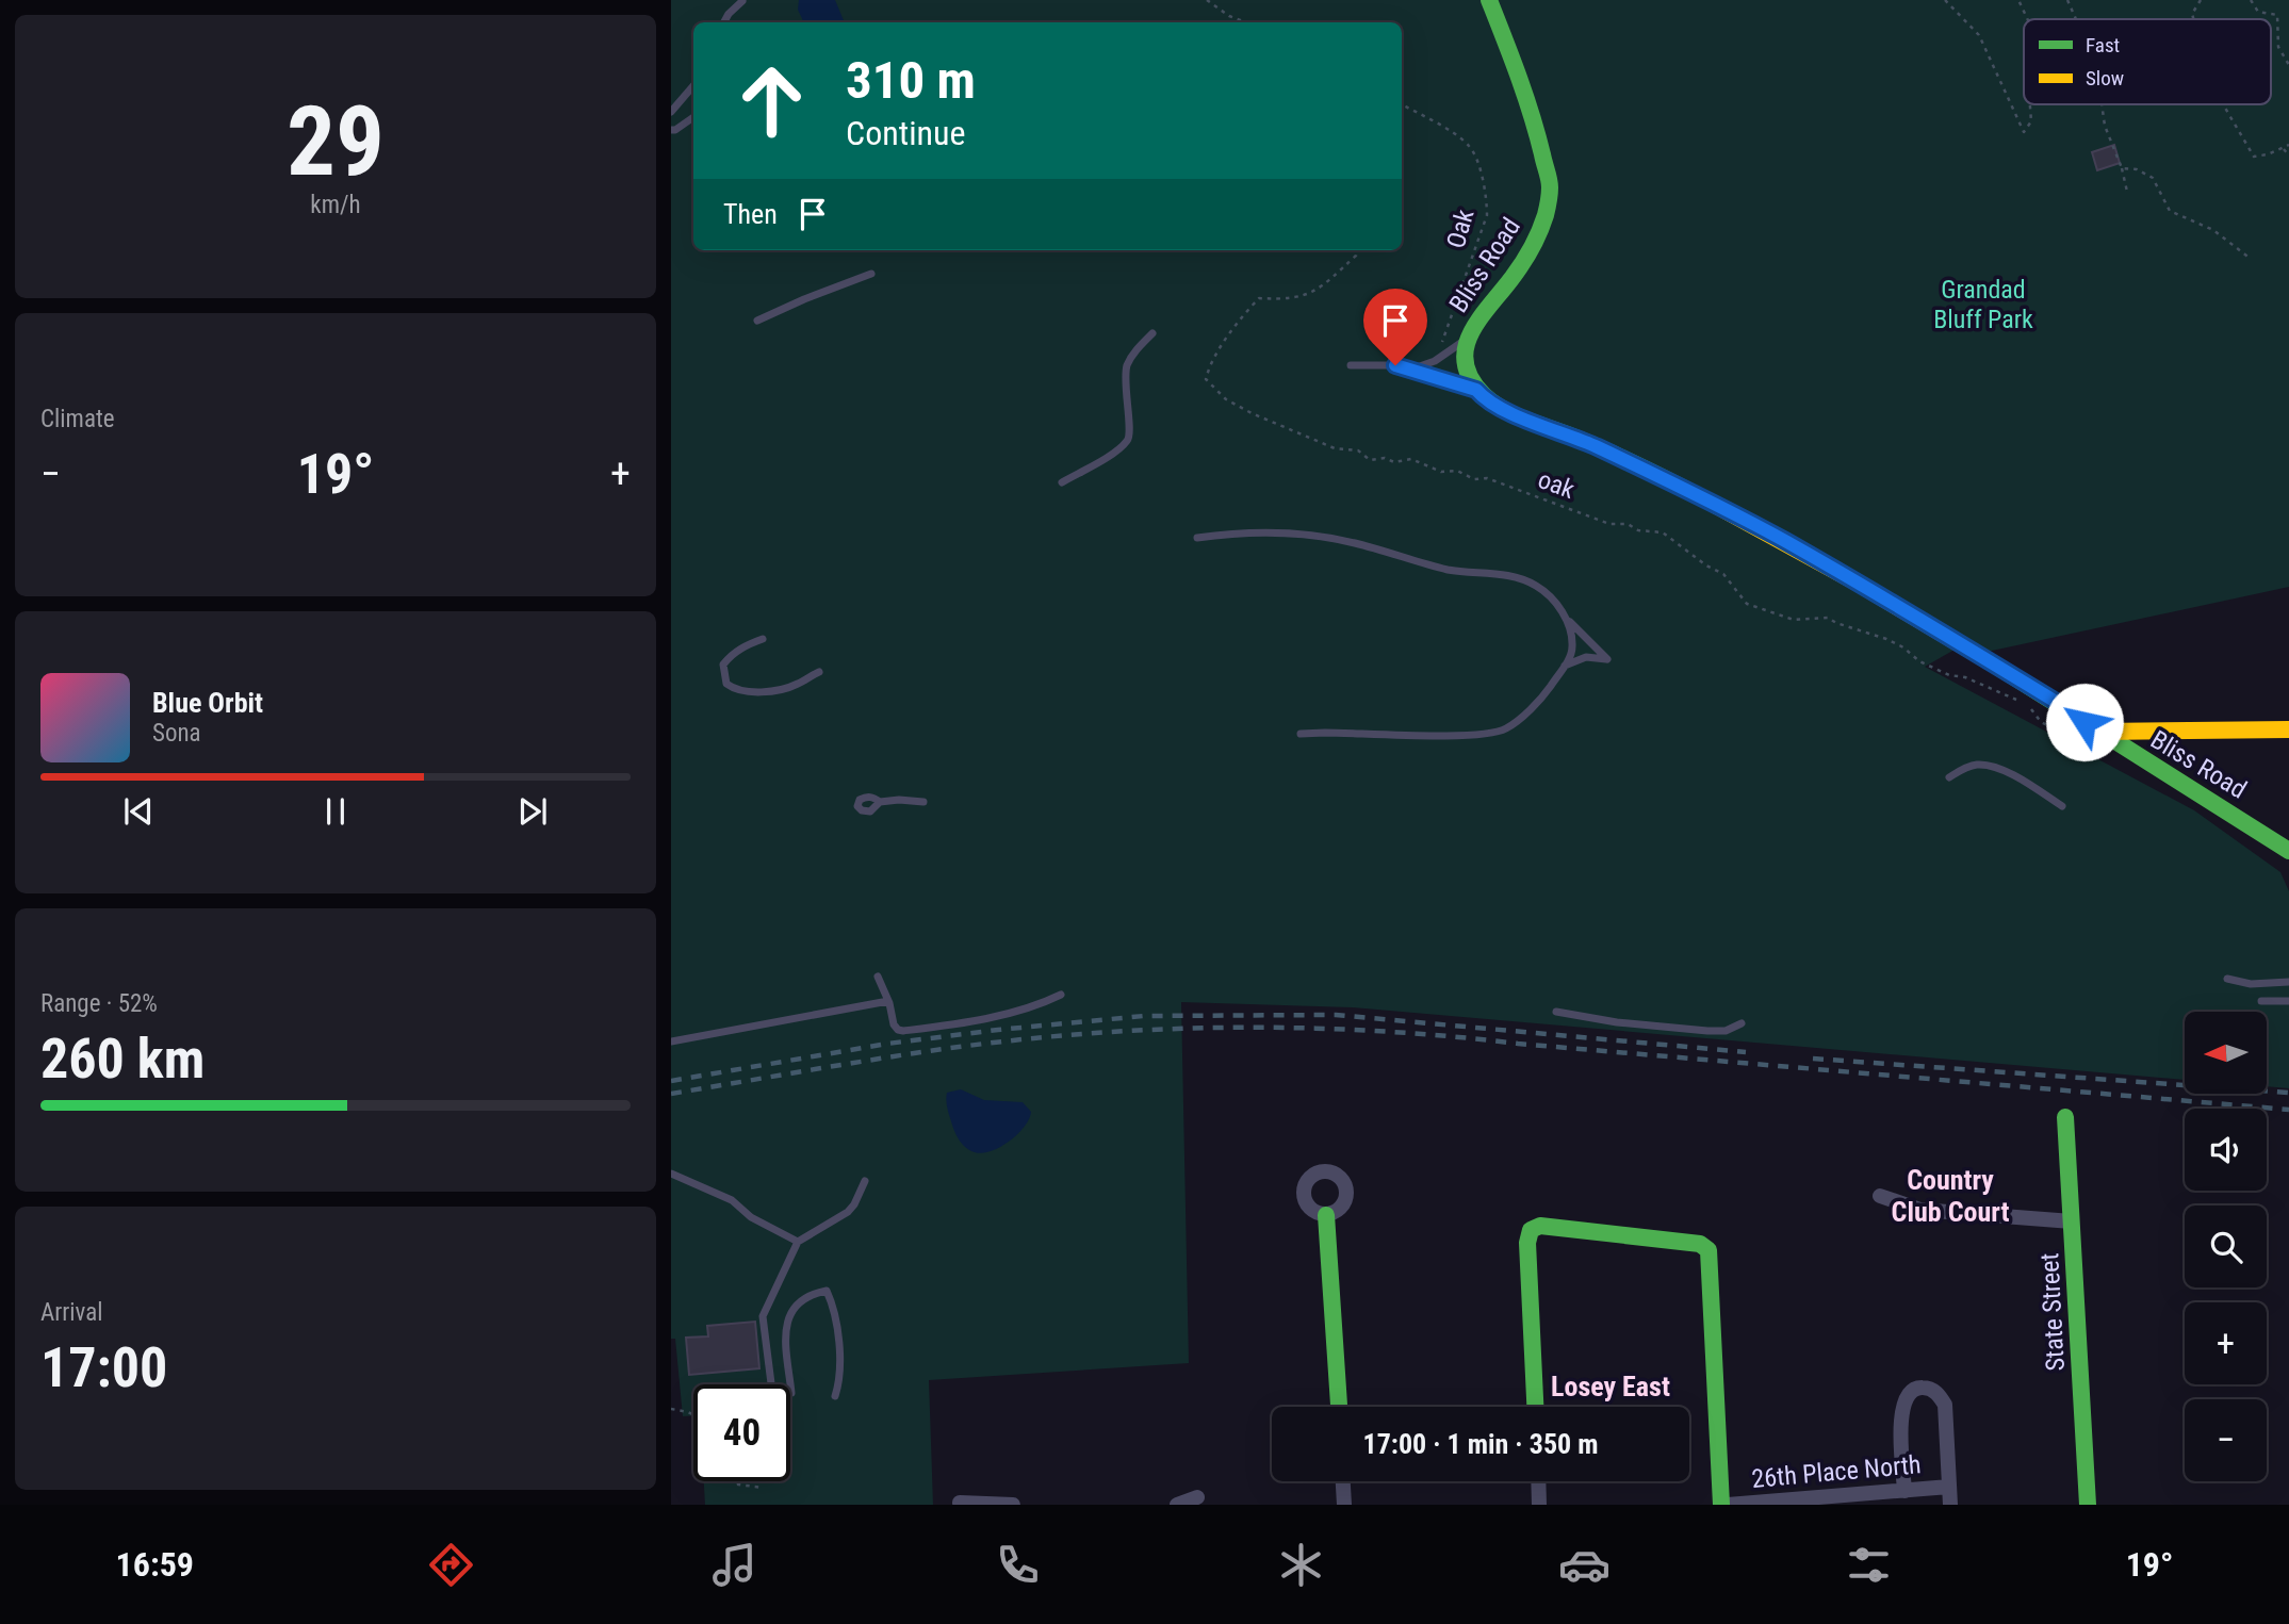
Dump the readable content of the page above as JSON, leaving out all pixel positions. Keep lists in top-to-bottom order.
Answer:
{
  "streets": {
    "street": ["Bliss Road", "State Street", "26th Place North"],
    "path": ["Oak", "oak"]
  },
  "crossings": [
    ["Bliss Road", "oak"]
  ],
  "districts": ["Country Club Court", "Losey East"],
  "parks": ["Grandad Bluff Park"],
  "legend": ["Fast", "Slow"],
  "north": "left",
  "page": {
    "tile": [
      ["29", "km/h"],
      "Climate",
      ["Range · 52%", "260 km"],
      ["Arrival", "17:00"]
    ],
    "turn": ["310 m", "Continue"],
    "then": "Then",
    "heat": ["−", "19°", "+"],
    "song": ["Blue Orbit", "Sona"],
    "map_buttons": ["+", "−"],
    "limit": "40",
    "trip": "17:00 · 1 min · 350 m",
    "tabs": ["16:59", "19°"]
  }
}
